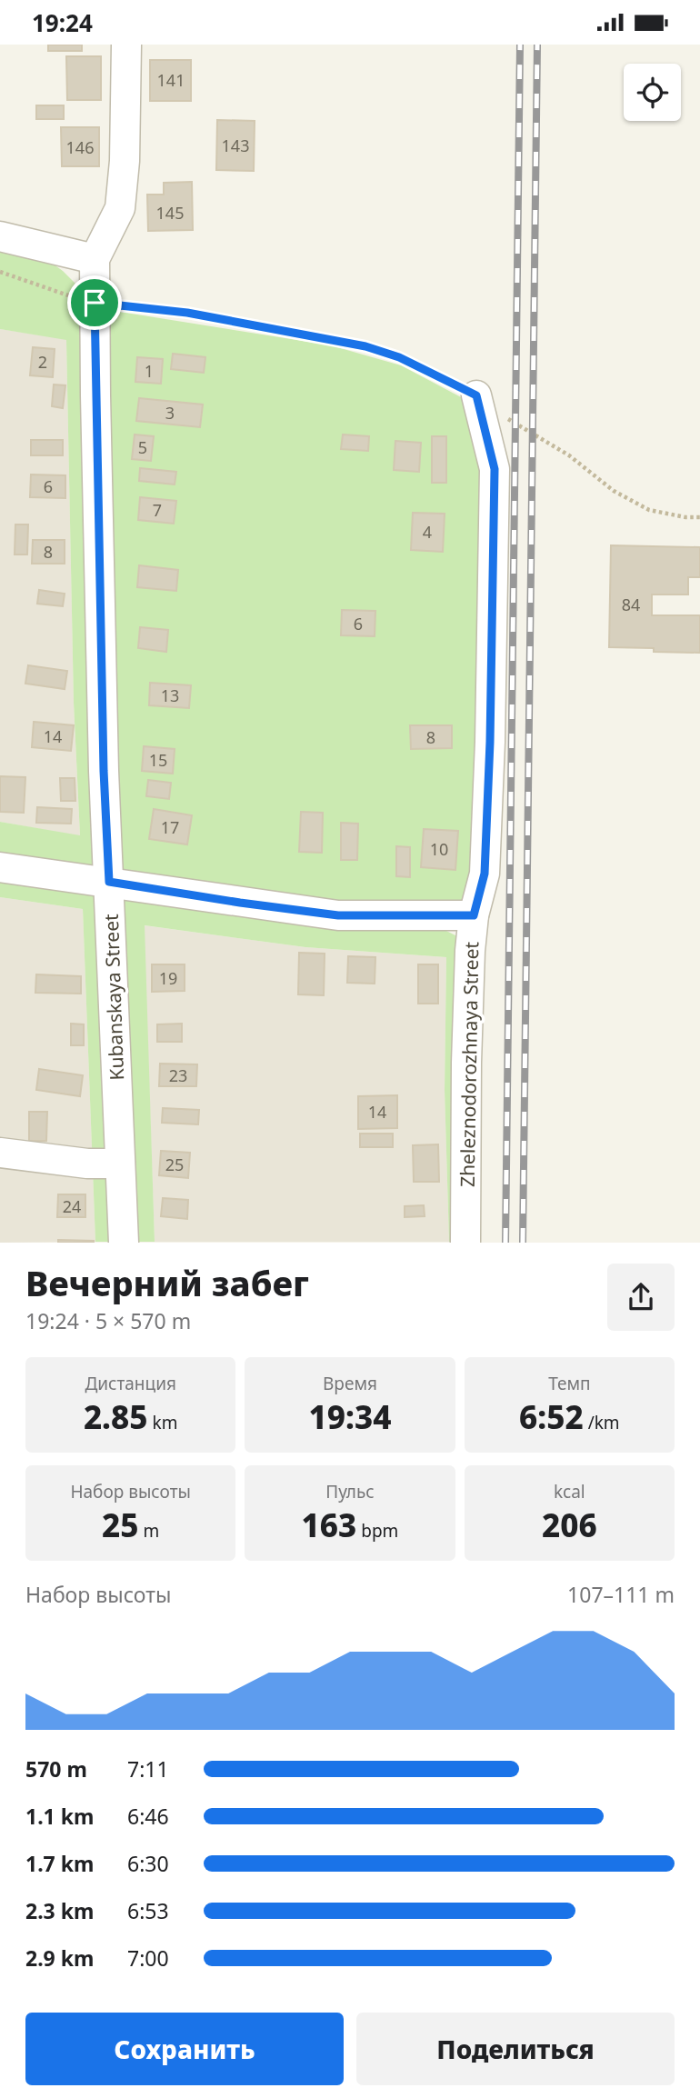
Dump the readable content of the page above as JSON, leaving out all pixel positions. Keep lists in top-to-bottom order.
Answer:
{
  "streets": {
    "street": ["Kubanskaya Street", "Zheleznodorozhnaya Street"]
  },
  "house_numbers": [
    "141",
    "143",
    "146",
    "145",
    "2",
    "1",
    "3",
    "5",
    "6",
    "7",
    "4",
    "8",
    "84",
    "6",
    "13",
    "14",
    "8",
    "15",
    "17",
    "10",
    "19",
    "23",
    "14",
    "25",
    "24"
  ],
  "page": {
    "status": "19:24",
    "heading": ["Вечерний забег", "19:24 · 5 × 570 m"],
    "stats": [
      ["Дистанция", "2.85 km"],
      ["Время", "19:34"],
      ["Темп", "6:52 /km"],
      ["Набор высоты", "25 m"],
      ["Пульс", "163 bpm"],
      ["kcal", "206"]
    ],
    "chart": ["Набор высоты", "107–111 m"],
    "list": [
      {
        "name": "570 m",
        "note": "7:11"
      },
      {
        "name": "1.1 km",
        "note": "6:46"
      },
      {
        "name": "1.7 km",
        "note": "6:30"
      },
      {
        "name": "2.3 km",
        "note": "6:53"
      },
      {
        "name": "2.9 km",
        "note": "7:00"
      }
    ],
    "buttons": ["Сохранить", "Поделиться"]
  }
}
